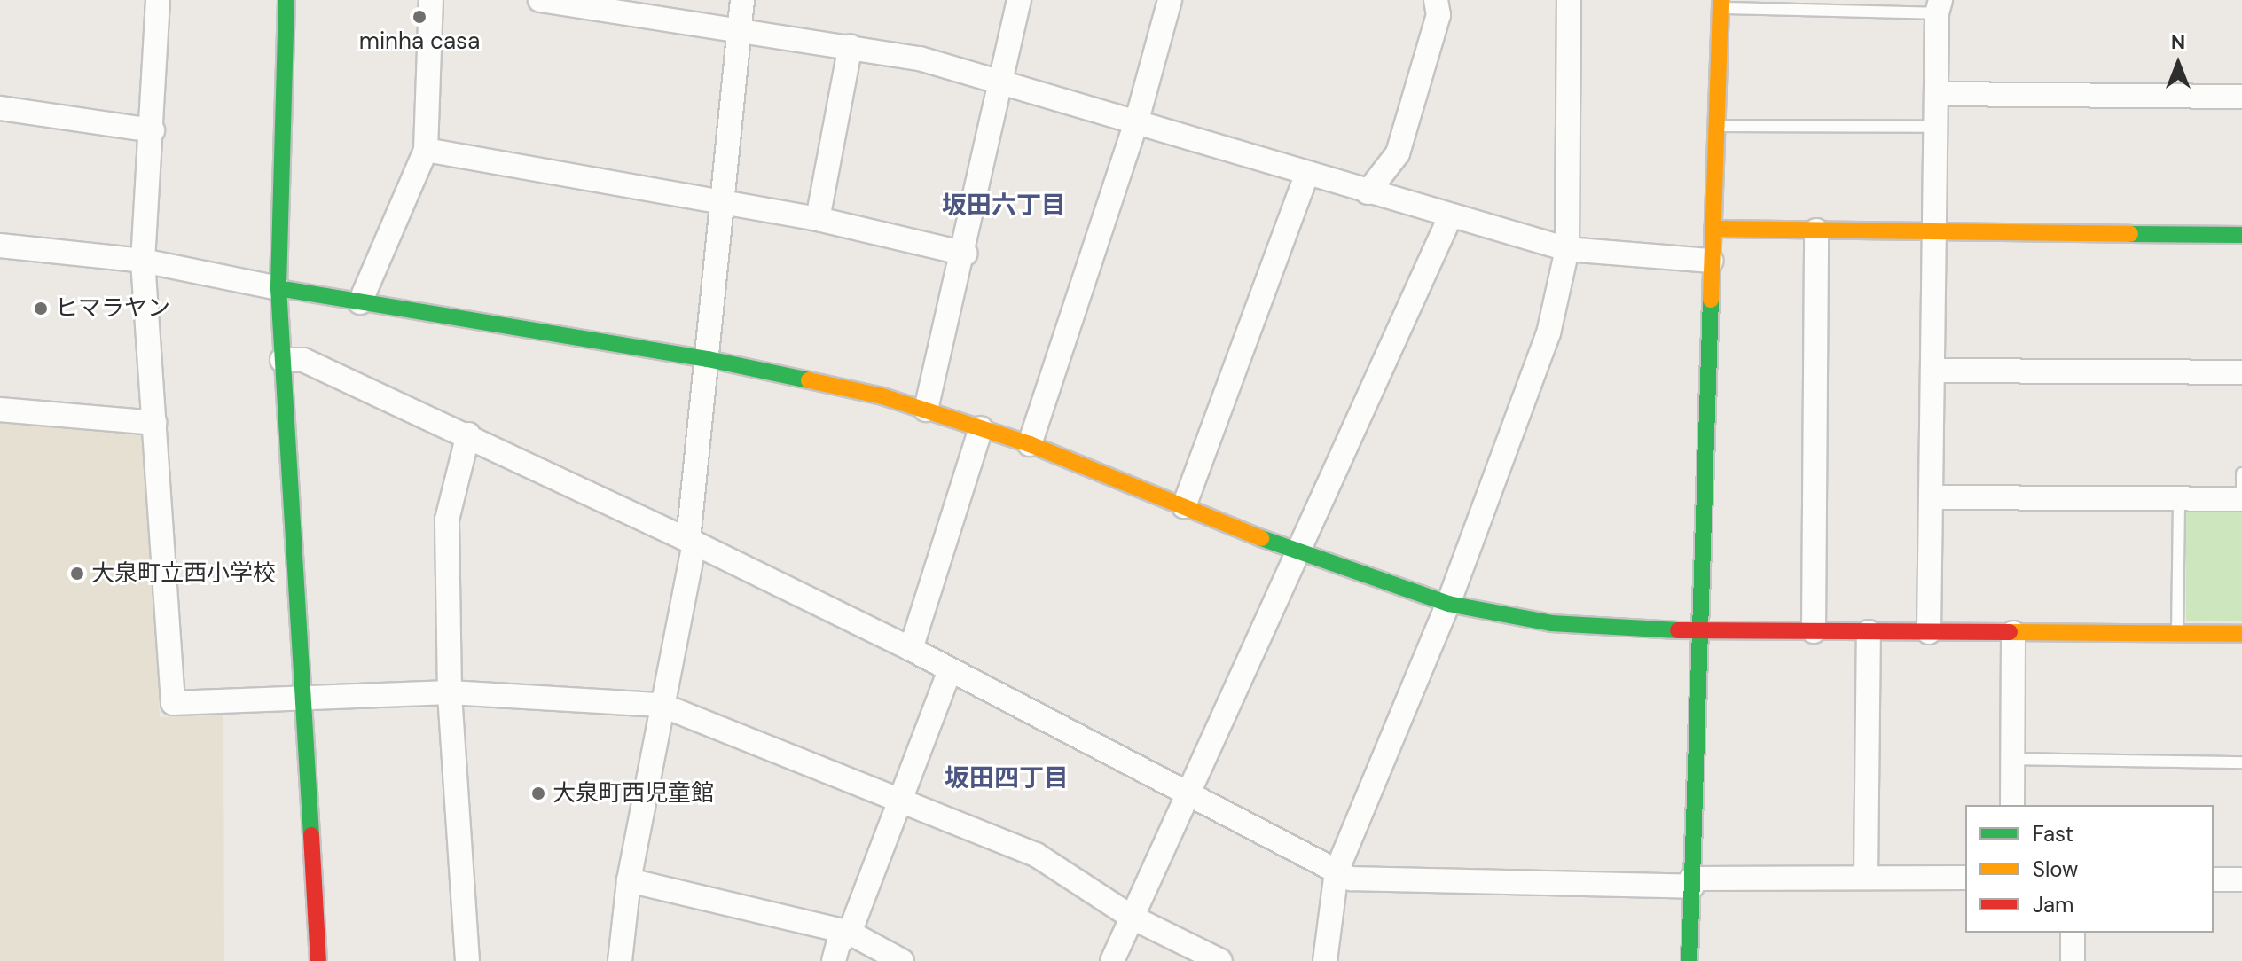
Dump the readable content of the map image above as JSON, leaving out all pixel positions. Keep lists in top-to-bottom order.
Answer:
{
  "districts": ["坂田六丁目", "坂田四丁目"],
  "places": [
    "minha casa",
    "ヒマラヤン",
    "大泉町立西小学校",
    "大泉町西児童館"
  ],
  "legend": ["Fast", "Slow", "Jam"],
  "north": "top"
}
